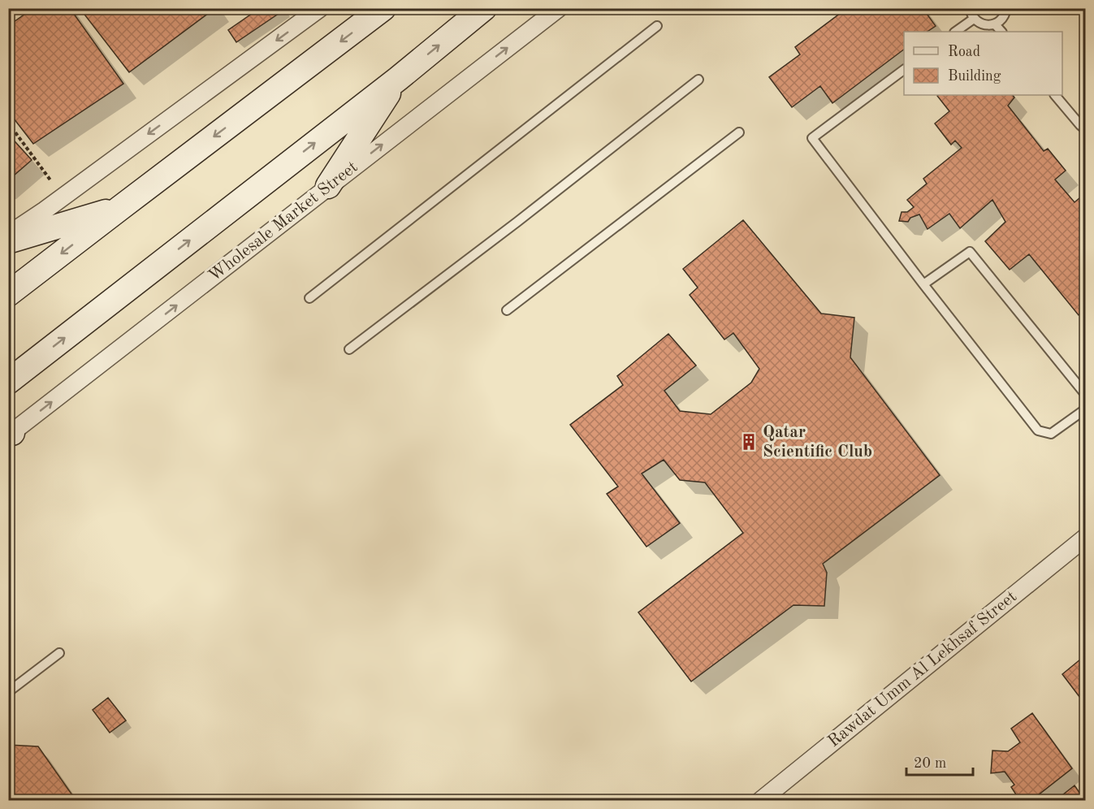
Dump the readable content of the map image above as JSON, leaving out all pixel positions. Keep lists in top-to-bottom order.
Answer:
{
  "streets": {
    "street": ["Wholesale Market Street", "Rawdat Umm Al Lekhsaf Street"]
  },
  "places": {
    "building": ["Qatar Scientific Club"]
  },
  "legend": ["Road", "Building"],
  "scale_bar": "20 m"
}
